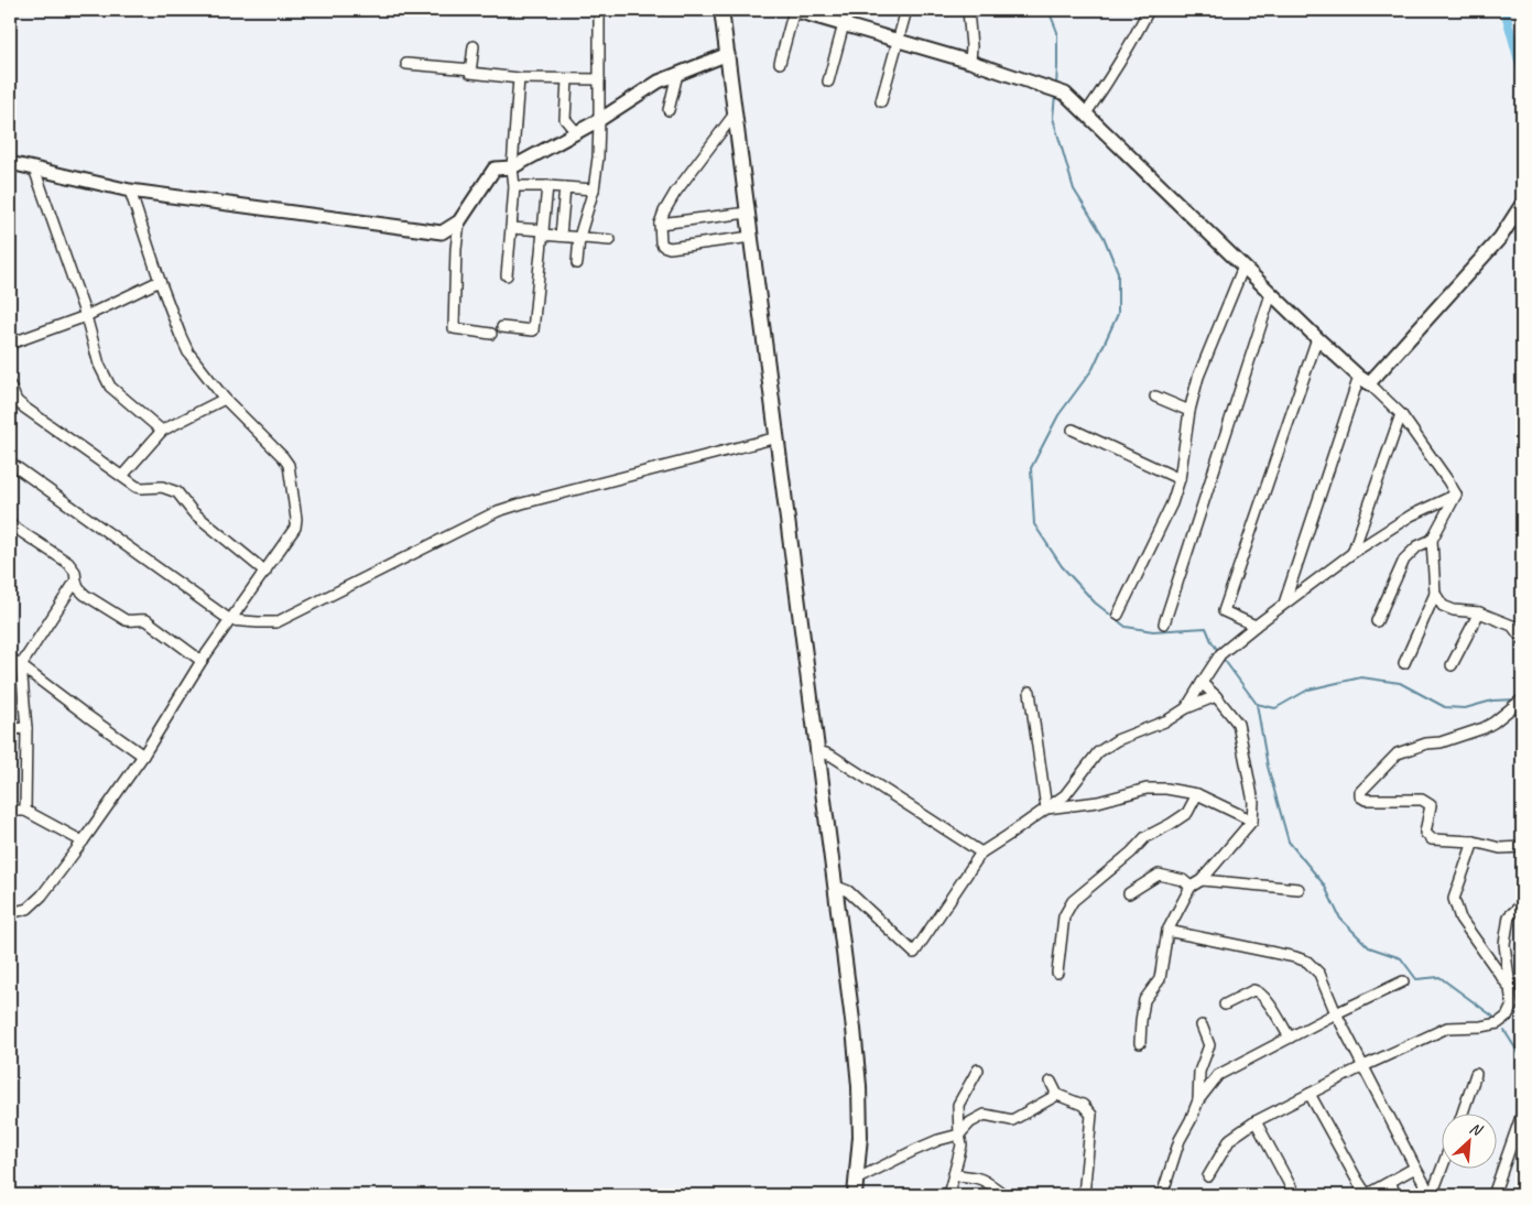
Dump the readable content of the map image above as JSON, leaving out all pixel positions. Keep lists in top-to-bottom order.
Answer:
{
  "north": "top right"
}
